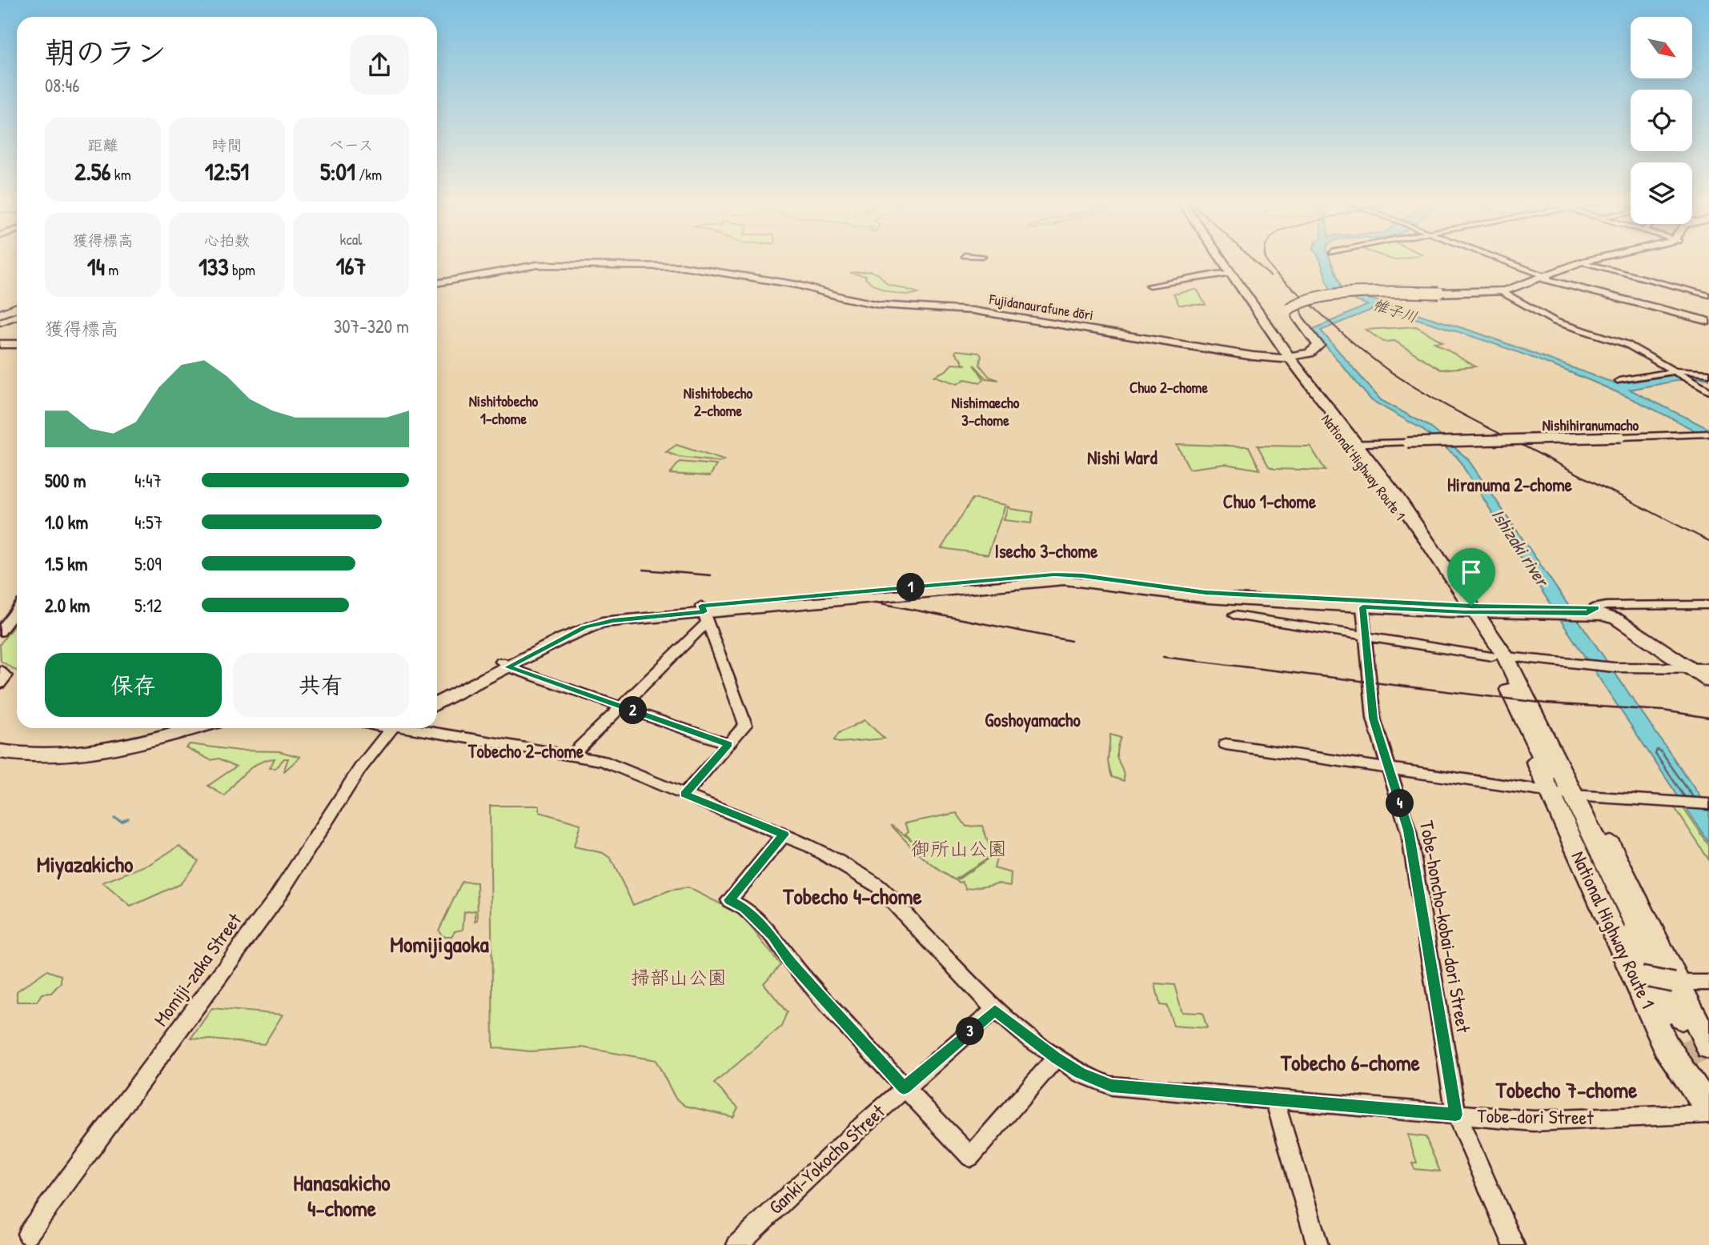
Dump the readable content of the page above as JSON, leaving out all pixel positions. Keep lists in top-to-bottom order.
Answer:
{
  "streets": {
    "highway": ["National Highway Route 1"],
    "main road": ["Fujidanaurafune dōri"],
    "street": [
      "Tobe-honcho-kobai-dori Street",
      "Momiji-zaka Street",
      "Tobe-dori Street",
      "Ganki-Yokocho Street"
    ]
  },
  "crossings": [
    ["Fujidanaurafune dōri", "National Highway Route 1"],
    ["Tobe-honcho-kobai-dori Street", "Tobe-dori Street"],
    ["Tobe-dori Street", "Ganki-Yokocho Street"]
  ],
  "districts": [
    "Chuo 2-chome",
    "Nishitobecho 2-chome",
    "Nishitobecho 1-chome",
    "Nishimaecho 3-chome",
    "Nishihiranumacho",
    "Nishi Ward",
    "Hiranuma 2-chome",
    "Chuo 1-chome",
    "Isecho 3-chome",
    "Goshoyamacho",
    "Tobecho 2-chome",
    "Miyazakicho",
    "Tobecho 4-chome",
    "Momijigaoka",
    "Tobecho 6-chome",
    "Tobecho 7-chome",
    "Hanasakicho 4-chome"
  ],
  "water": ["帷子川", "Ishizaki river"],
  "parks": ["御所山公園", "掃部山公園"],
  "north": "bottom right",
  "page": {
    "heading": ["朝のラン", "08:46"],
    "stats": [
      ["距離", "2.56 km"],
      ["時間", "12:51"],
      ["ペース", "5:01 /km"],
      ["獲得標高", "14 m"],
      ["心拍数", "133 bpm"],
      ["kcal", "167"]
    ],
    "chart": ["獲得標高", "307–320 m"],
    "list": [
      {
        "name": "500 m",
        "note": "4:47"
      },
      {
        "name": "1.0 km",
        "note": "4:57"
      },
      {
        "name": "1.5 km",
        "note": "5:09"
      },
      {
        "name": "2.0 km",
        "note": "5:12"
      }
    ],
    "pins": [
      "1",
      "2",
      "4",
      "3"
    ],
    "buttons": ["保存", "共有"]
  }
}
